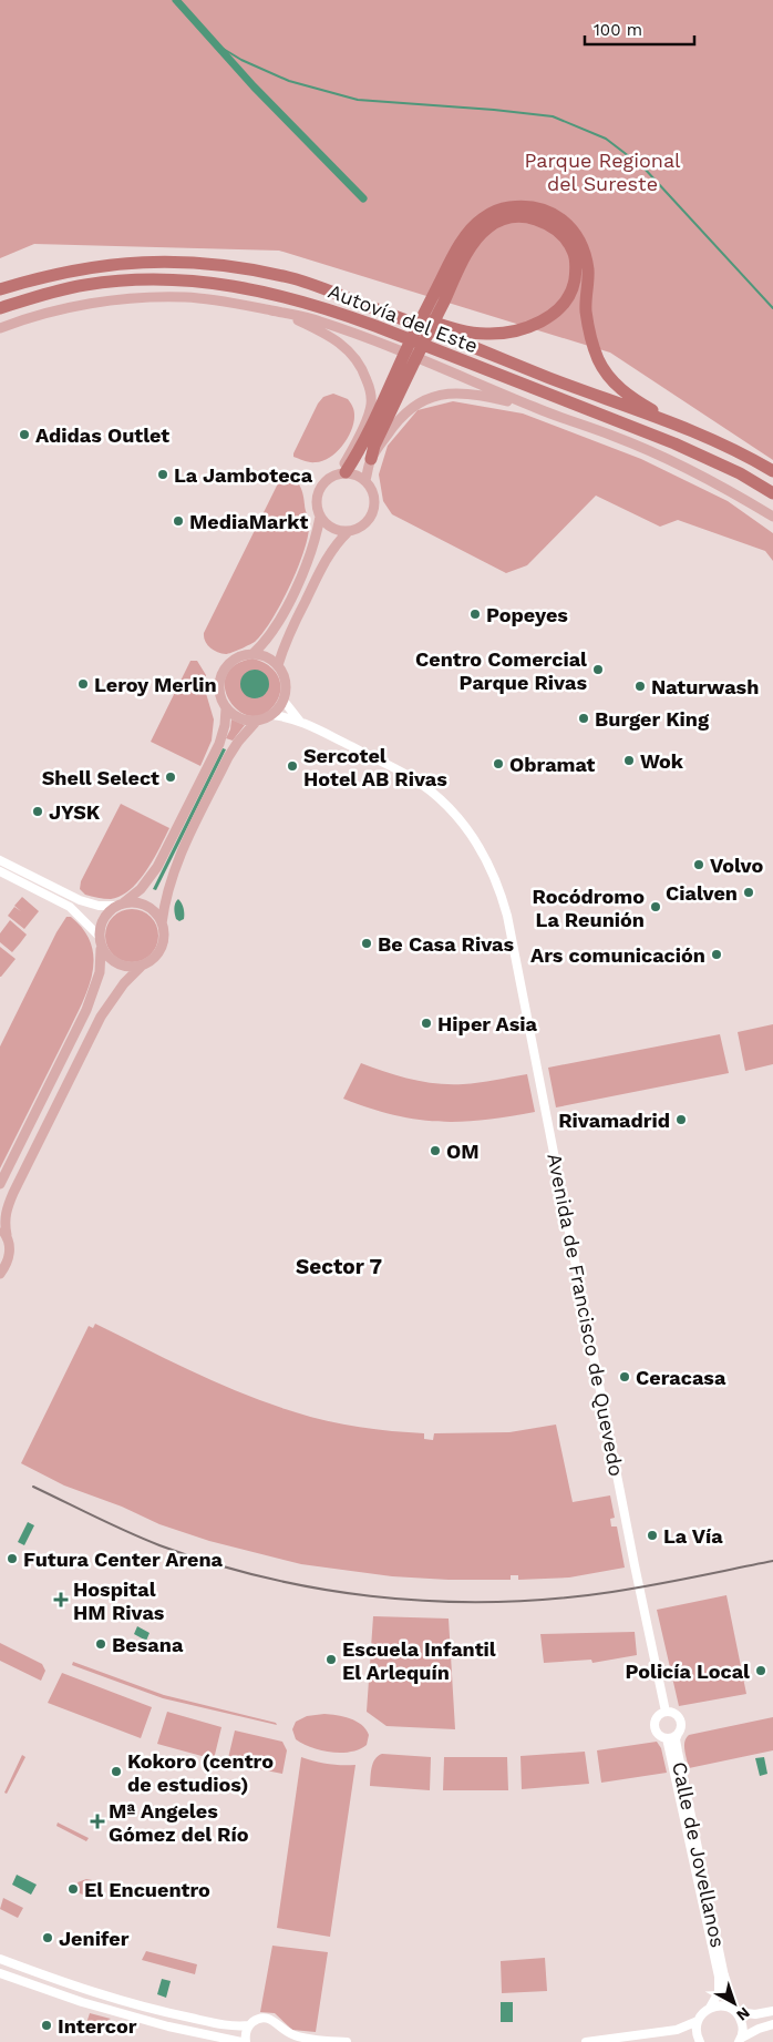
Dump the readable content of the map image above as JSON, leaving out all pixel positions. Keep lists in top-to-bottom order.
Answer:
{
  "streets": {
    "highway": ["Autovía del Este"],
    "street": ["Avenida de Francisco de Quevedo", "Calle de Jovellanos"]
  },
  "crossings": [
    ["Avenida de Francisco de Quevedo", "Calle de Jovellanos"]
  ],
  "districts": ["Sector 7"],
  "parks": ["Parque Regional del Sureste"],
  "places": {
    "other": [
      "Adidas Outlet",
      "La Jamboteca",
      "MediaMarkt",
      "Popeyes",
      "Centro Comercial Parque Rivas",
      "Leroy Merlin",
      "Naturwash",
      "Burger King",
      "Wok",
      "Obramat",
      "Sercotel Hotel AB Rivas",
      "Shell Select",
      "JYSK",
      "Volvo",
      "Cialven",
      "Rocódromo La Reunión",
      "Be Casa Rivas",
      "Ars comunicación",
      "Hiper Asia",
      "Rivamadrid",
      "OM",
      "Ceracasa",
      "La Vía",
      "Futura Center Arena",
      "Besana",
      "Escuela Infantil El Arlequín",
      "Policía Local",
      "Kokoro (centro de estudios)",
      "El Encuentro",
      "Jenifer",
      "Intercor"
    ],
    "health": ["Hospital HM Rivas", "Mª Angeles Gómez del Río"]
  },
  "scale_bar": "100 m",
  "north": "bottom right"
}
